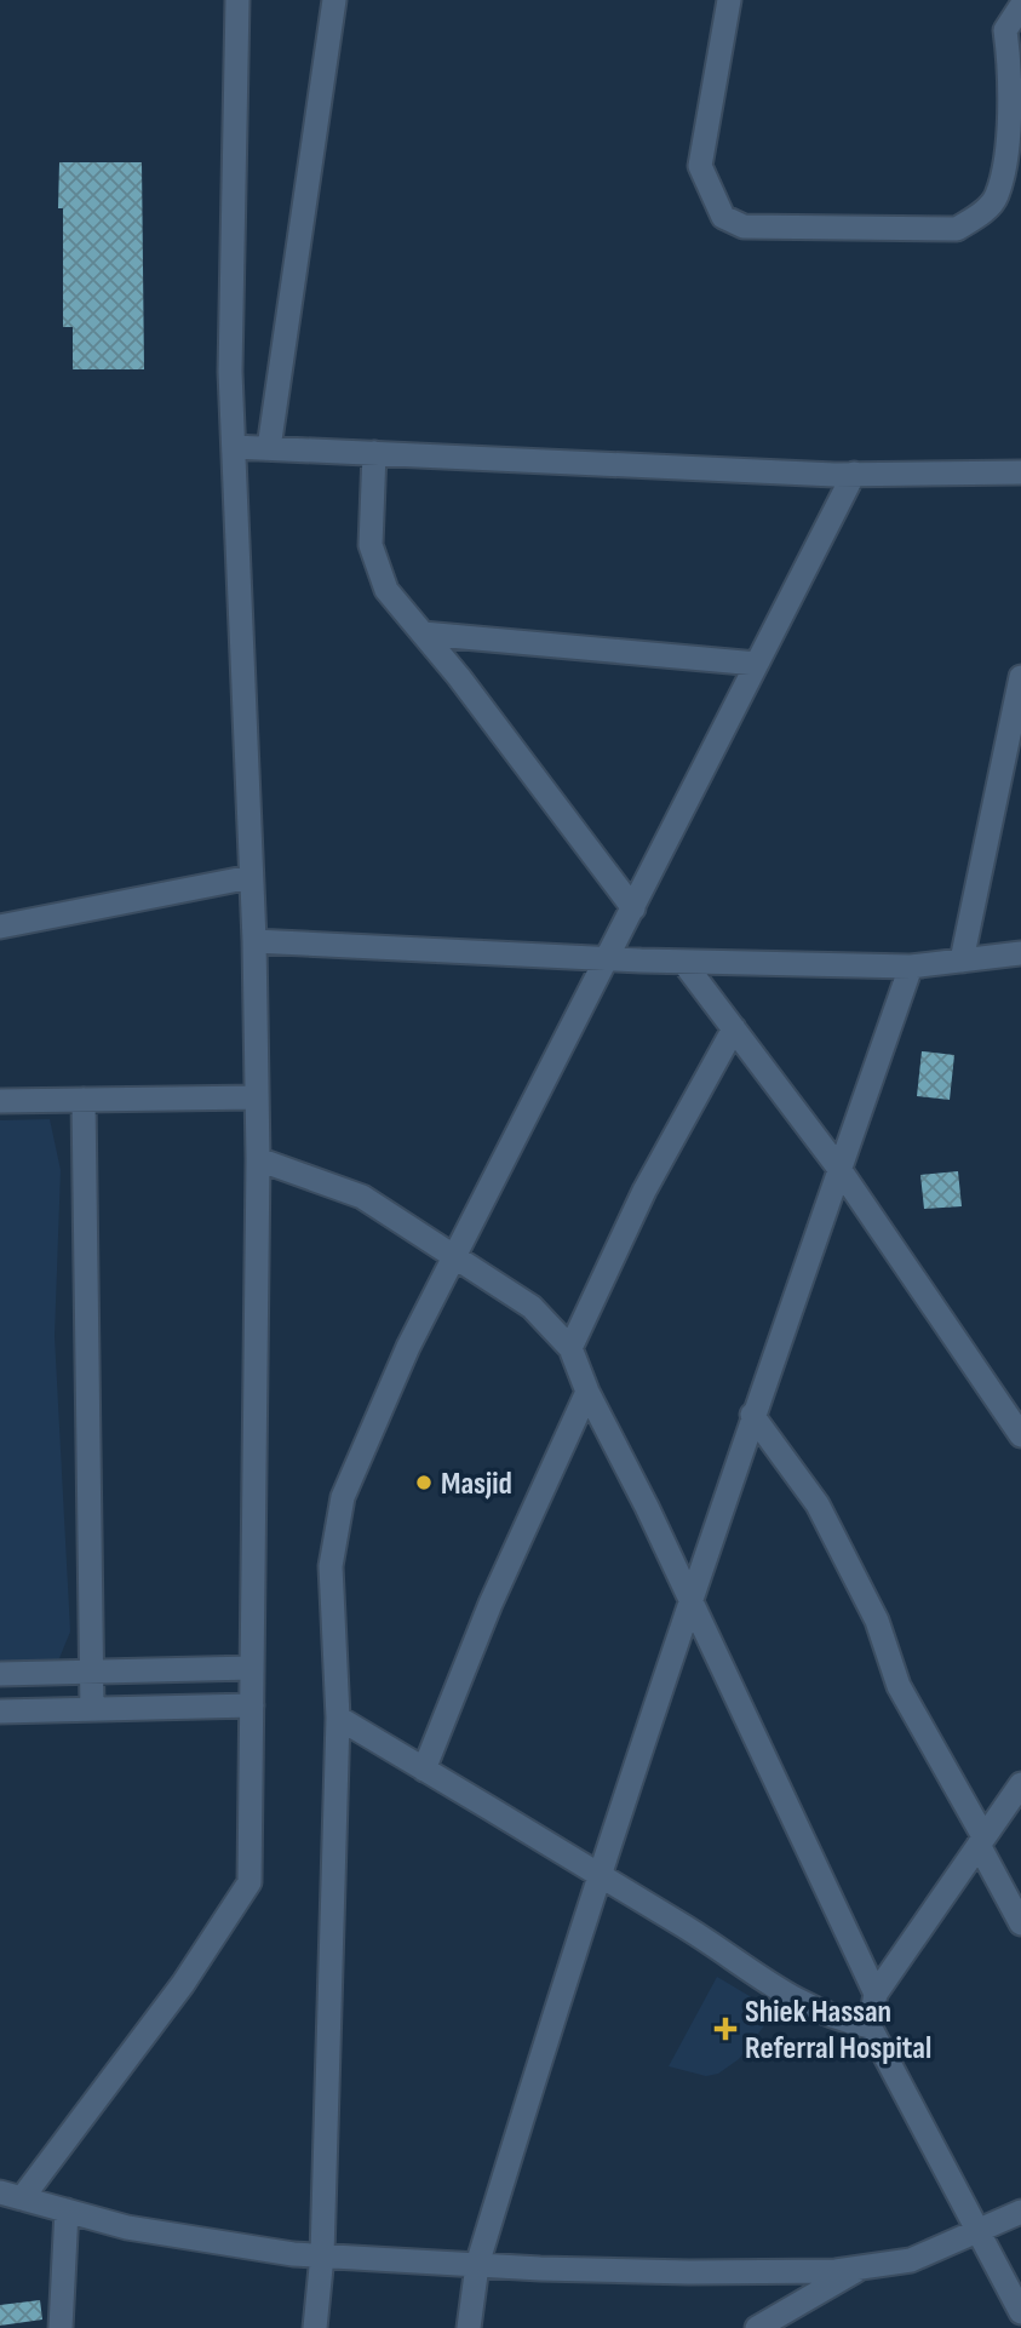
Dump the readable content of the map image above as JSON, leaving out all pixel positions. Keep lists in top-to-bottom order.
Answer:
{
  "places": {
    "other": ["Masjid"],
    "health": ["Shiek Hassan Referral Hospital"]
  }
}
